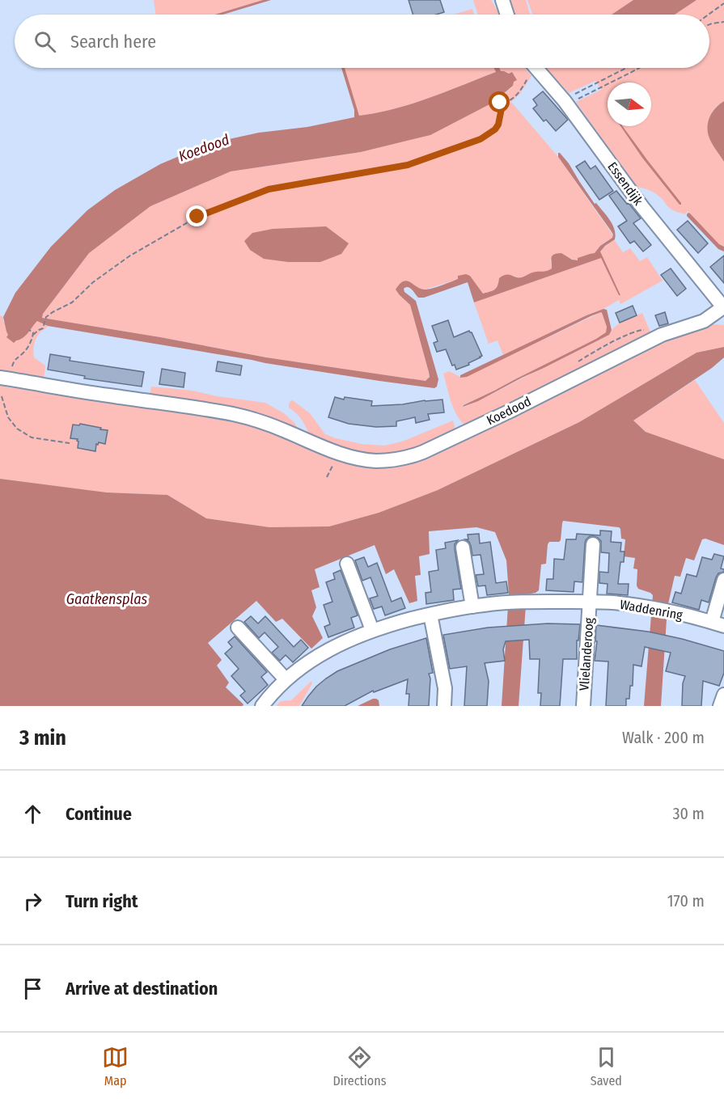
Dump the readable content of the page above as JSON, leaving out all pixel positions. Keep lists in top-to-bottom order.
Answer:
{
  "streets": {
    "street": [
      "Essendijk",
      "Koedood",
      "Waddenring",
      "Vlielanderoog"
    ]
  },
  "crossings": [
    ["Essendijk", "Koedood"],
    ["Waddenring", "Vlielanderoog"]
  ],
  "water": ["Koedood", "Gaatkensplas"],
  "north": "right",
  "page": {
    "search": "Search here",
    "heading": ["3 min", "Walk · 200 m"],
    "list": [
      ["Continue", "30 m"],
      ["Turn right", "170 m"],
      "Arrive at destination"
    ],
    "nav": ["Map", "Directions", "Saved"]
  }
}
